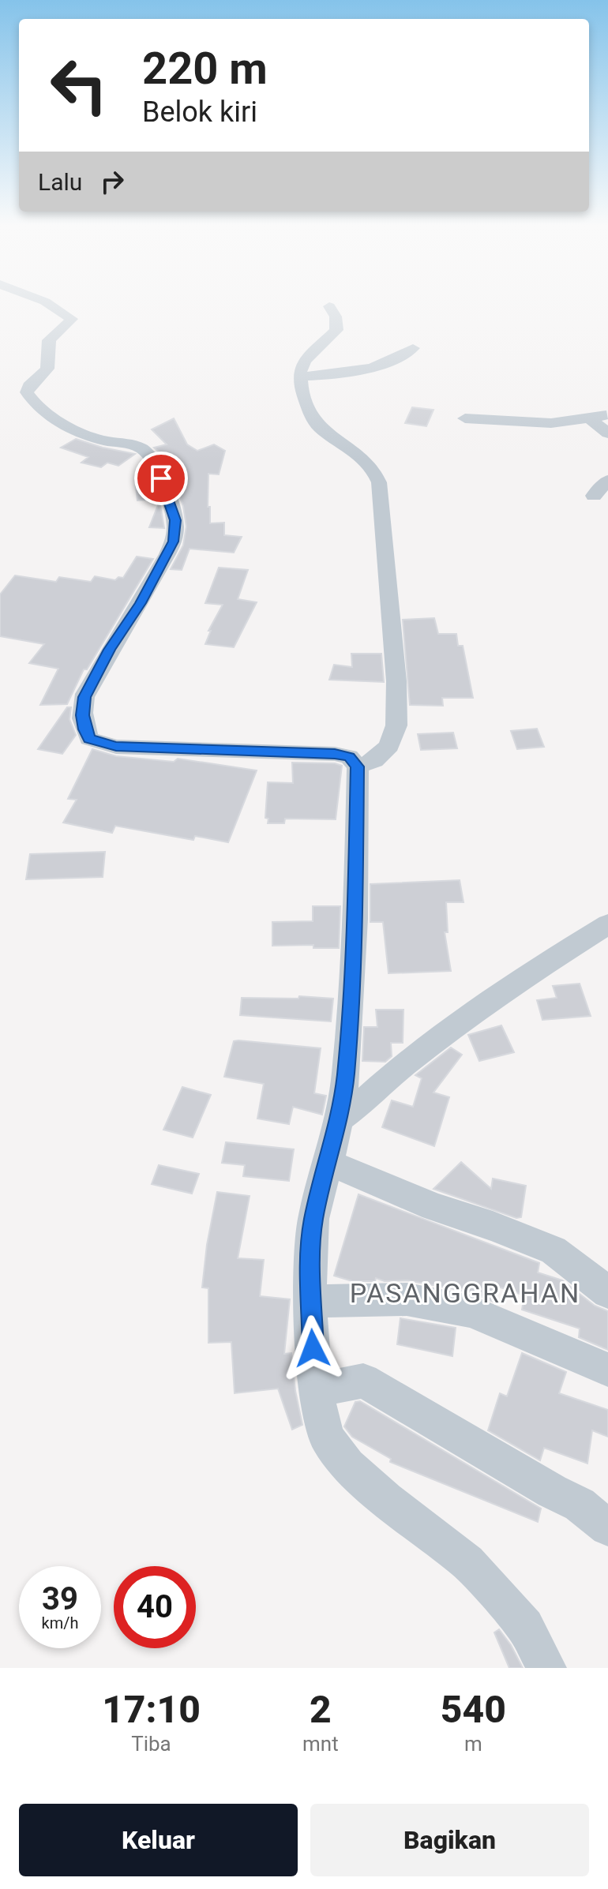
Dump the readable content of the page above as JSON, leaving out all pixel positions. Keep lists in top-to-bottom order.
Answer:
{
  "districts": ["PASANGGRAHAN"],
  "page": {
    "turn": ["220 m", "Belok kiri"],
    "then": "Lalu",
    "speed": "39 km/h",
    "limit": "40",
    "eta": [
      "17:10",
      "Tiba",
      "2",
      "mnt",
      "540",
      "m"
    ],
    "buttons": ["Keluar", "Bagikan"]
  }
}
